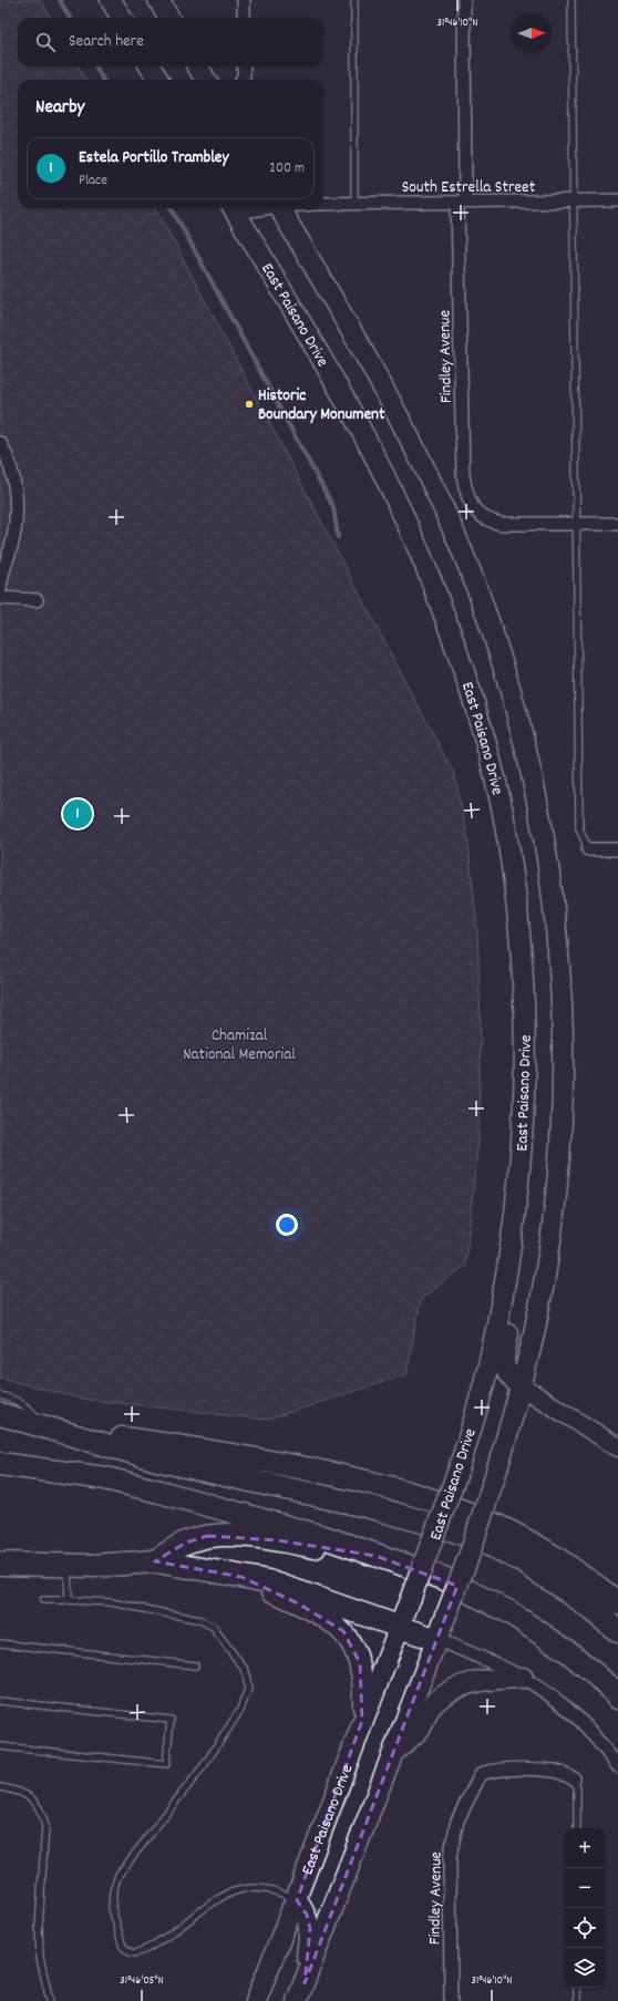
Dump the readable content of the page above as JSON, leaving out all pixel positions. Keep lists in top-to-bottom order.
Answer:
{
  "streets": {
    "main road": ["East Paisano Drive"],
    "street": ["South Estrella Street", "Findley Avenue"]
  },
  "crossings": [
    ["South Estrella Street", "Findley Avenue"]
  ],
  "parks": ["Chamizal National Memorial"],
  "places": ["Historic Boundary Monument"],
  "north": "right",
  "page": {
    "search": "Search here",
    "heading": "Nearby",
    "list": [
      {
        "mark": "1",
        "name": "Estela Portillo Trambley",
        "note": "Place",
        "value": "200 m"
      }
    ],
    "pins": "1",
    "map_buttons": ["+", "−"]
  },
  "coordinates": ["31°46'10\"N", "31°46'05\"N"]
}
